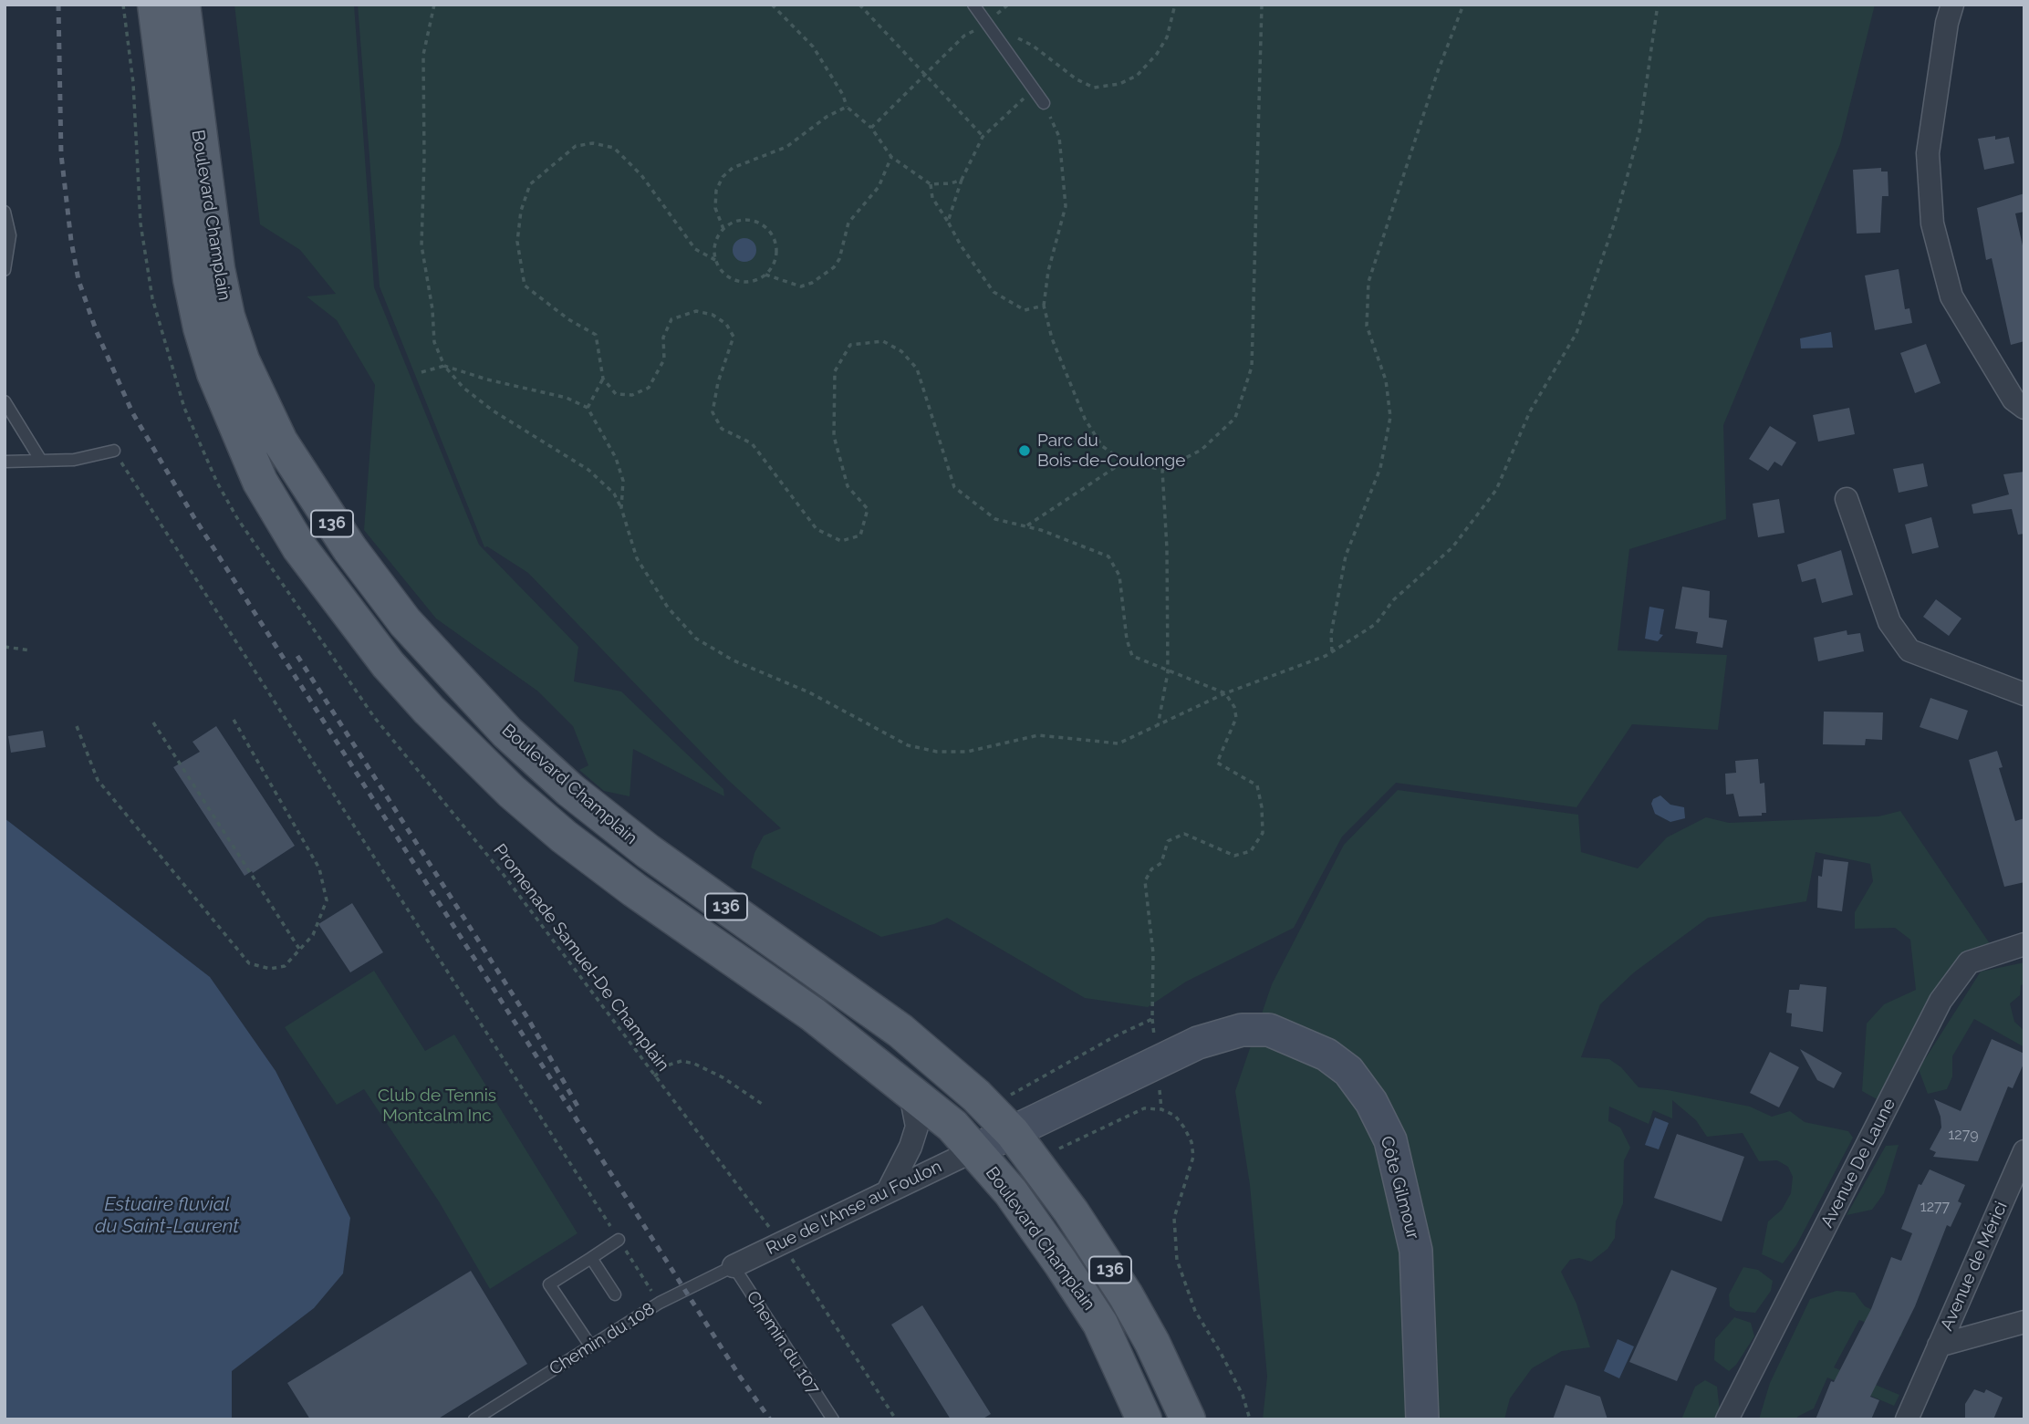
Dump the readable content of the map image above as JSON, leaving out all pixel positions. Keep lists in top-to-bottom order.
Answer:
{
  "streets": {
    "main road": ["Boulevard Champlain", "136"],
    "street": [
      "Avenue De Laune",
      "Côte Gilmour",
      "Rue de l'Anse au Foulon",
      "Avenue de Mérici"
    ],
    "lane": ["Chemin du 108", "Chemin du 107"],
    "path": ["Promenade Samuel-De Champlain"]
  },
  "crossings": [
    ["Boulevard Champlain", "Côte Gilmour"],
    ["Boulevard Champlain", "Rue de l'Anse au Foulon"],
    ["Promenade Samuel-De Champlain", "Rue de l'Anse au Foulon"],
    ["Côte Gilmour", "Rue de l'Anse au Foulon"],
    ["Rue de l'Anse au Foulon", "Chemin du 108"],
    ["Rue de l'Anse au Foulon", "Chemin du 107"],
    ["Chemin du 108", "Chemin du 107"]
  ],
  "water": ["Estuaire fluvial du Saint-Laurent"],
  "parks": ["Club de Tennis Montcalm Inc"],
  "places": ["Parc du Bois-de-Coulonge"],
  "house_numbers": ["1279", "1277"]
}
